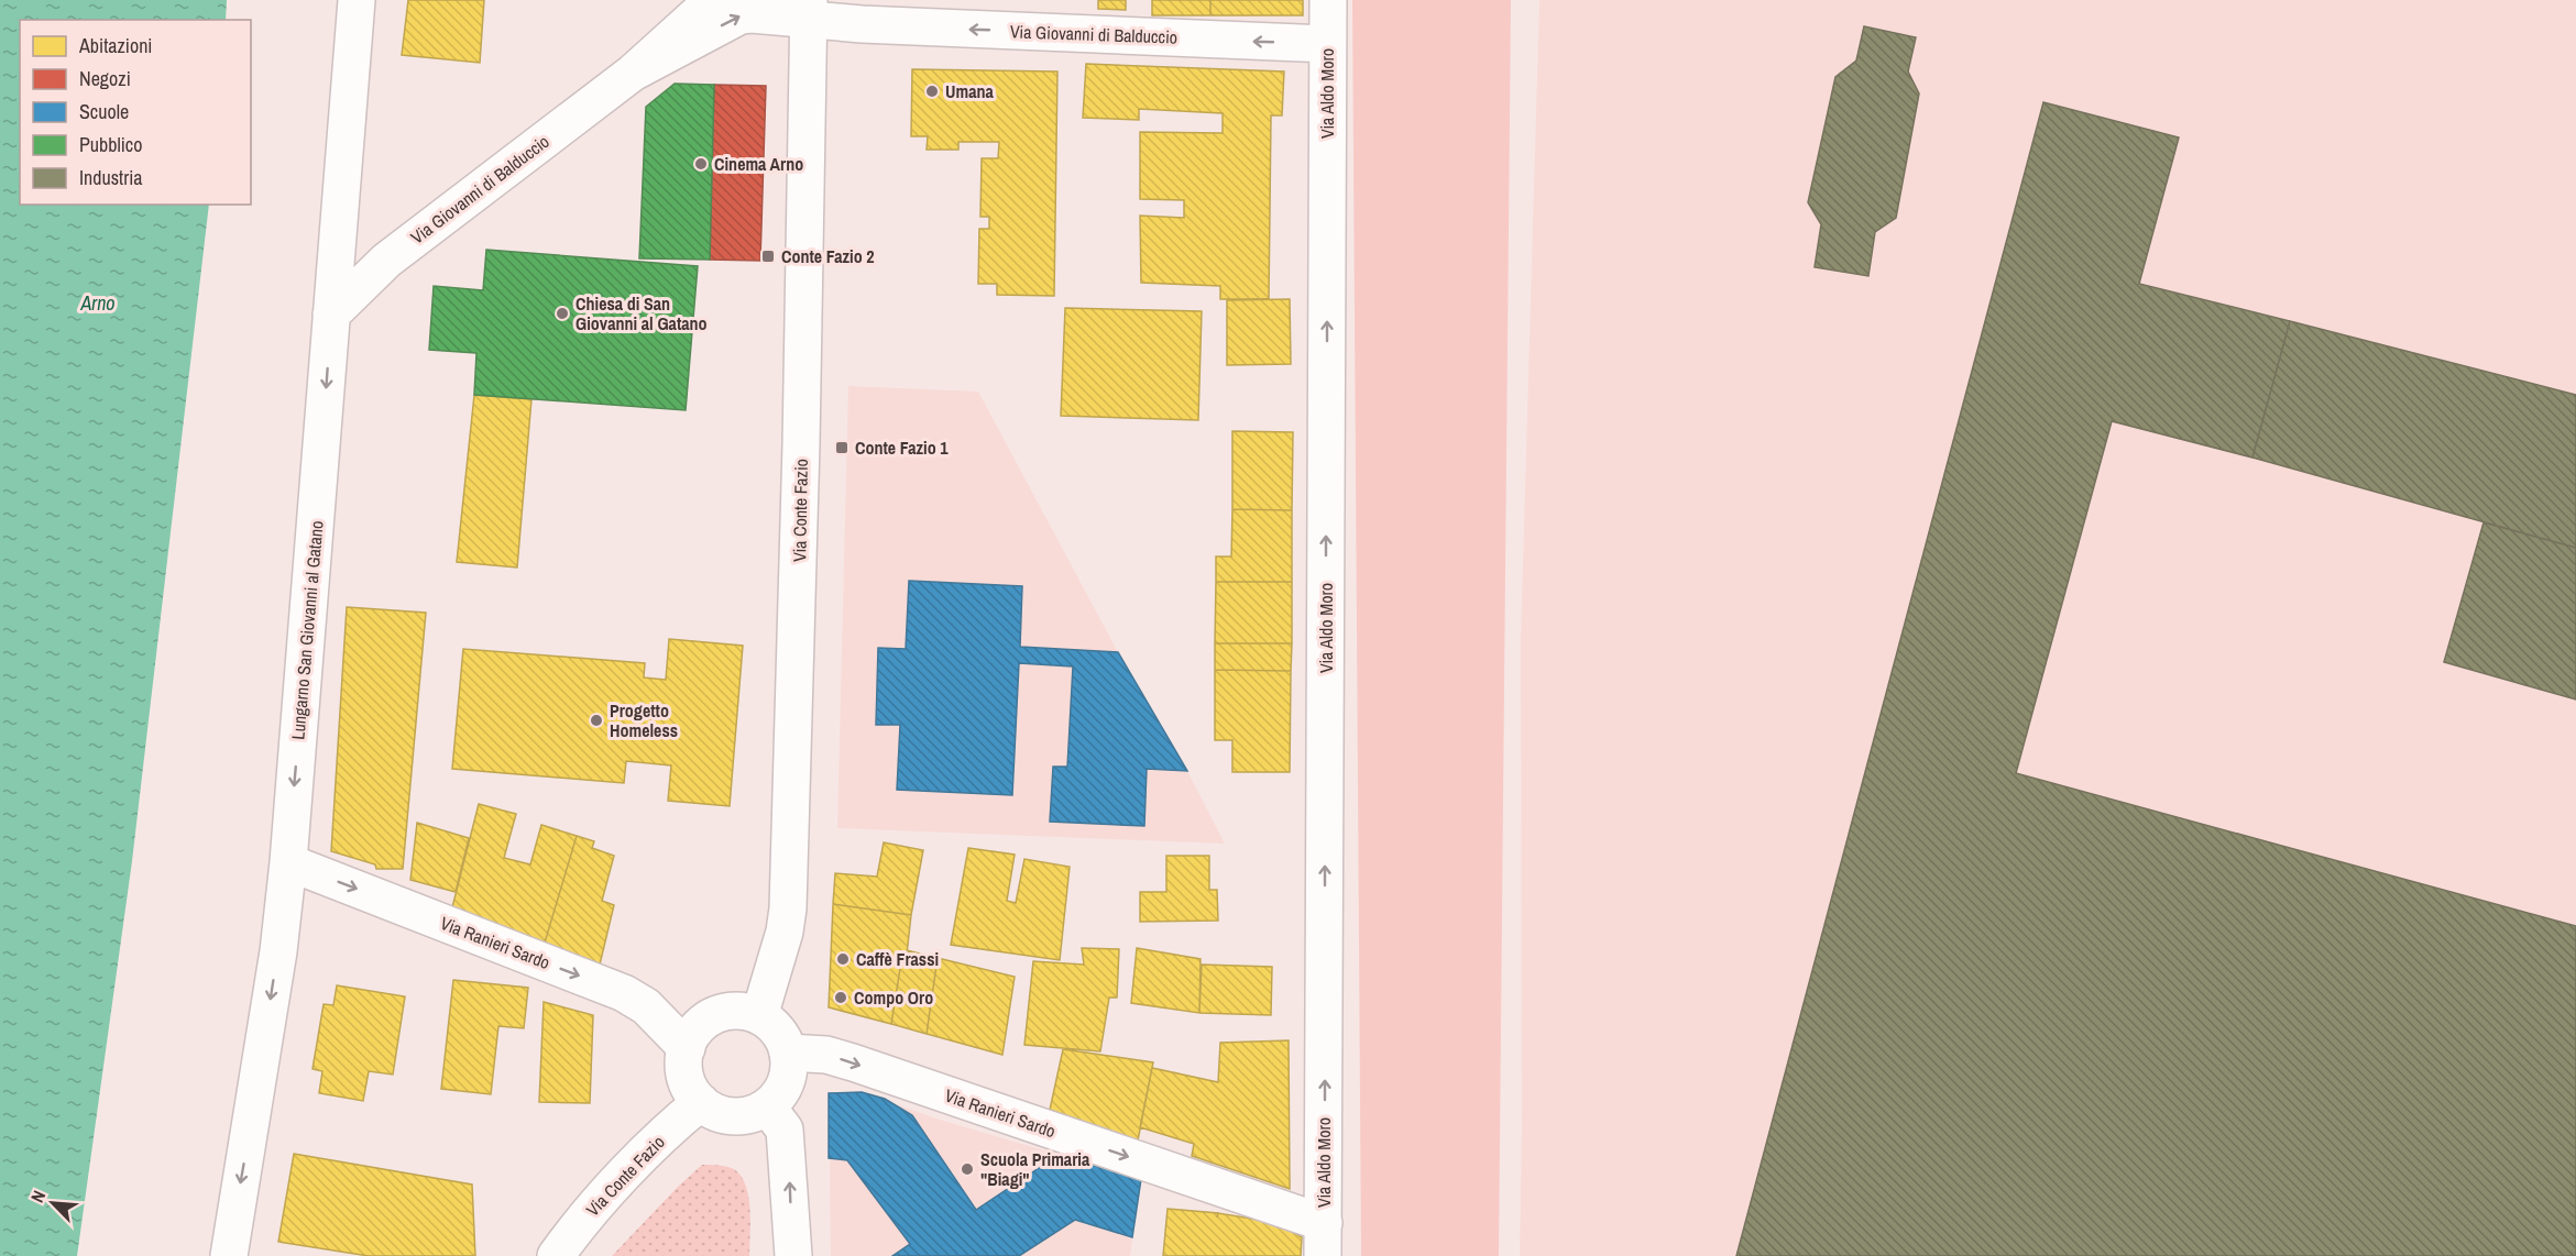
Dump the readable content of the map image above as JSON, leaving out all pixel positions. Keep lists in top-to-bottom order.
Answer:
{
  "streets": {
    "street": [
      "Via Giovanni di Balduccio",
      "Via Aldo Moro",
      "Via Conte Fazio",
      "Lungarno San Giovanni al Gatano",
      "Via Ranieri Sardo"
    ]
  },
  "crossings": [
    ["Via Giovanni di Balduccio", "Via Aldo Moro"],
    ["Via Giovanni di Balduccio", "Via Conte Fazio"],
    ["Via Giovanni di Balduccio", "Lungarno San Giovanni al Gatano"],
    ["Via Aldo Moro", "Via Ranieri Sardo"],
    ["Via Conte Fazio", "Via Ranieri Sardo"],
    ["Lungarno San Giovanni al Gatano", "Via Ranieri Sardo"]
  ],
  "one_way": ["Via Aldo Moro", "Lungarno San Giovanni al Gatano", "Via Ranieri Sardo"],
  "water": ["Arno"],
  "places": {
    "other": [
      "Umana",
      "Cinema Arno",
      "Chiesa di San Giovanni al Gatano",
      "Progetto Homeless",
      "Caffè Frassi",
      "Compo Oro",
      "Scuola Primaria \"Biagi\""
    ],
    "transit": ["Conte Fazio 2", "Conte Fazio 1"]
  },
  "legend": [
    "Abitazioni",
    "Negozi",
    "Scuole",
    "Pubblico",
    "Industria"
  ],
  "north": "top left"
}
